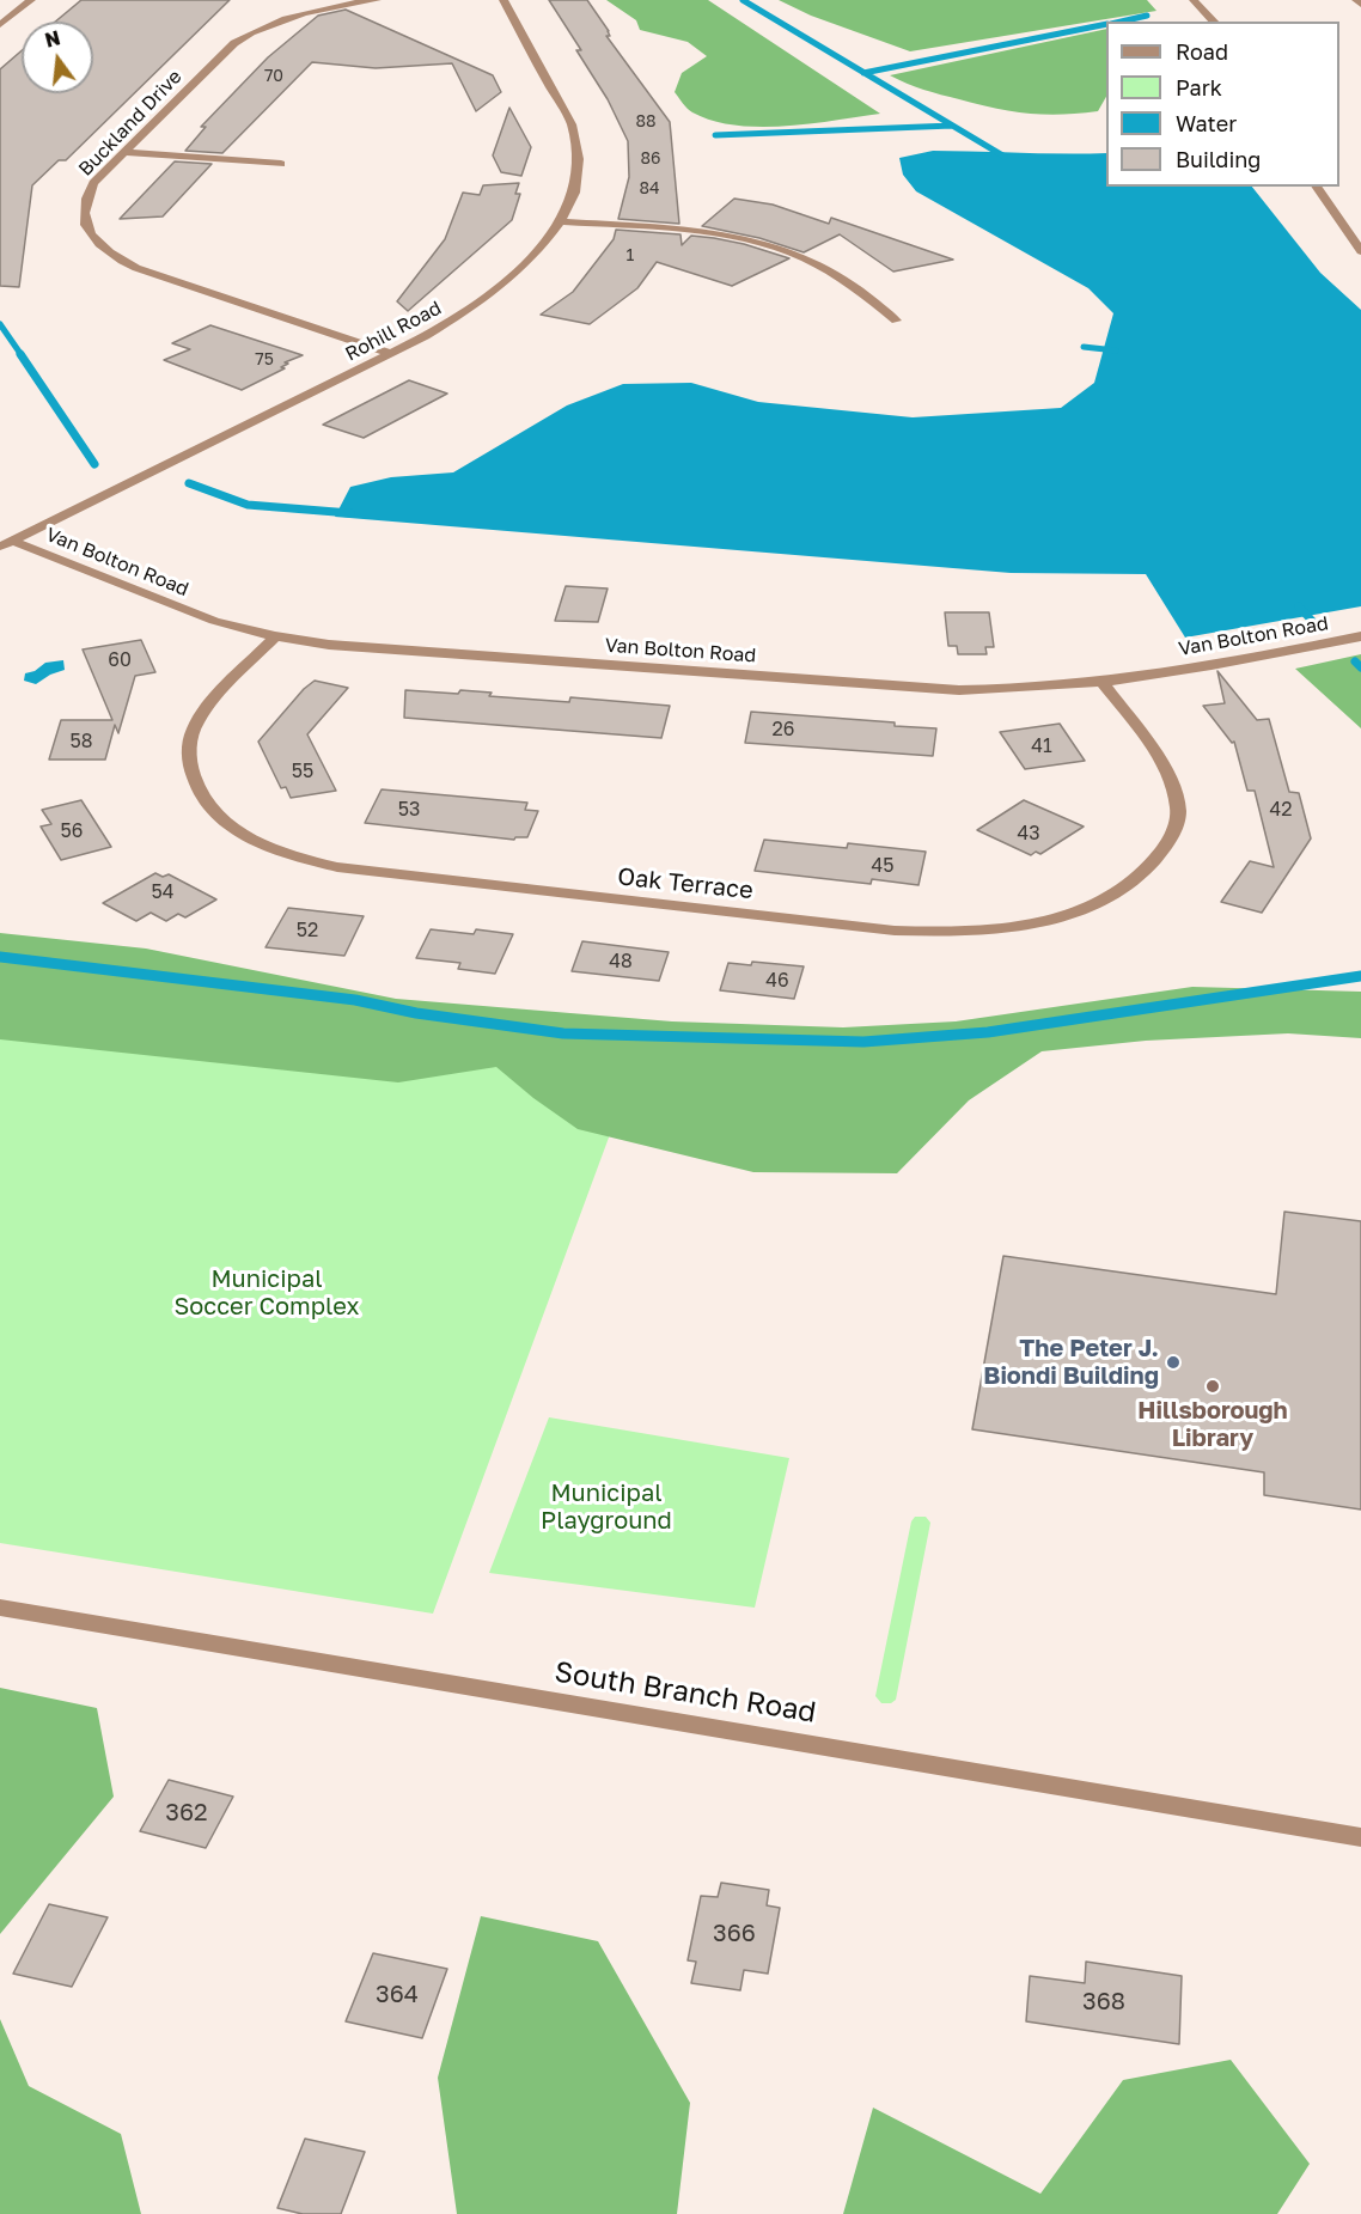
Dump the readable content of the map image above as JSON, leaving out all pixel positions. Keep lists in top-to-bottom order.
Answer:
{
  "streets": {
    "street": [
      "Buckland Drive",
      "Rohill Road",
      "Van Bolton Road",
      "Oak Terrace",
      "South Branch Road"
    ]
  },
  "crossings": [
    ["Buckland Drive", "Rohill Road"],
    ["Rohill Road", "Van Bolton Road"],
    ["Van Bolton Road", "Oak Terrace"]
  ],
  "parks": ["Municipal Soccer Complex", "Municipal Playground"],
  "places": ["The Peter J. Biondi Building", "Hillsborough Library"],
  "house_numbers": [
    "70",
    "88",
    "86",
    "84",
    "1",
    "75",
    "60",
    "26",
    "58",
    "41",
    "55",
    "53",
    "42",
    "56",
    "43",
    "45",
    "54",
    "52",
    "48",
    "46",
    "362",
    "366",
    "364",
    "368"
  ],
  "legend": [
    "Road",
    "Park",
    "Water",
    "Building"
  ],
  "north": "top"
}
